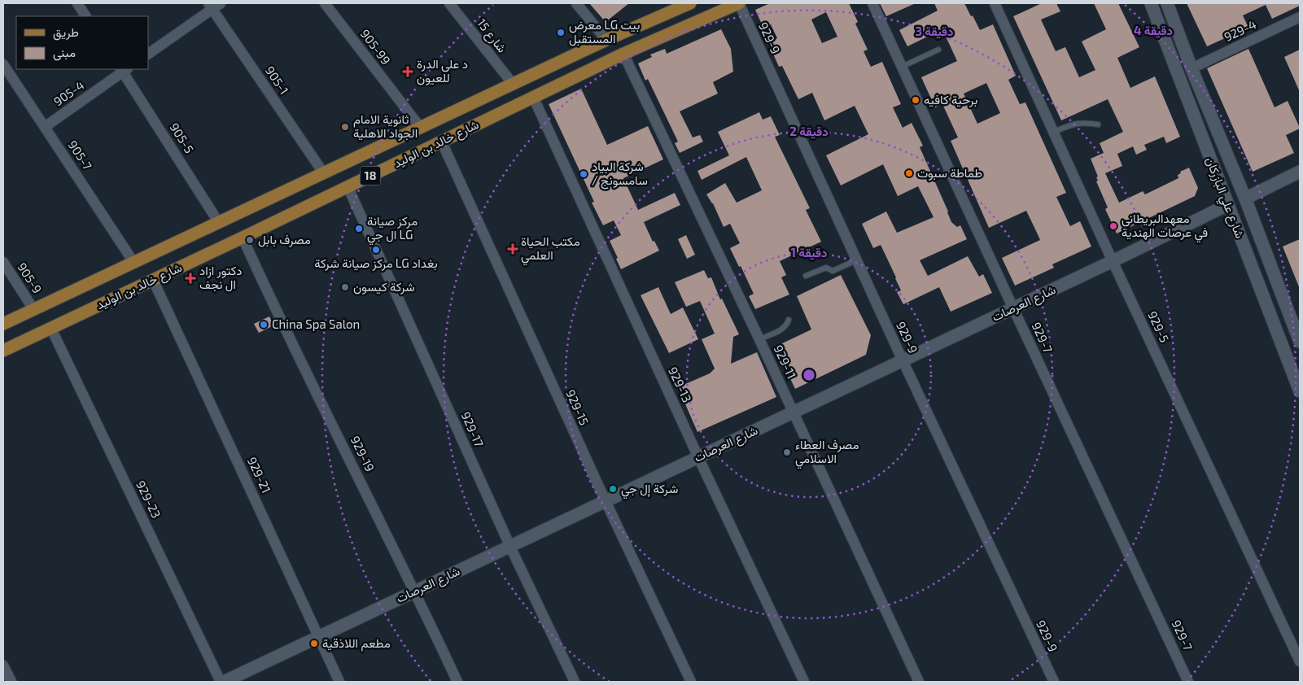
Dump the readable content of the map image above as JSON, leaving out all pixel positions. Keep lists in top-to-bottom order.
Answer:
{
  "streets": {
    "main road": ["شارع خالد بن الوليد", "18"],
    "street": [
      "929-4",
      "شارع 15",
      "929-9",
      "905-99",
      "905-1",
      "905-4",
      "905-5",
      "905-7",
      "شارع علي البازركان",
      "905-9",
      "شارع العرصات",
      "929-5",
      "929-7",
      "929-11",
      "929-13",
      "929-15",
      "929-17",
      "929-19",
      "929-21",
      "929-23"
    ]
  },
  "crossings": [
    ["929-4", "شارع علي البازركان"],
    ["شارع 15", "شارع خالد بن الوليد"],
    ["929-9", "شارع خالد بن الوليد"],
    ["929-9", "شارع العرصات"],
    ["905-99", "شارع خالد بن الوليد"],
    ["905-1", "شارع خالد بن الوليد"],
    ["905-4", "905-5"],
    ["905-4", "905-7"],
    ["905-5", "شارع خالد بن الوليد"],
    ["شارع خالد بن الوليد", "905-7"],
    ["شارع خالد بن الوليد", "905-9"],
    ["شارع خالد بن الوليد", "929-11"],
    ["شارع خالد بن الوليد", "929-13"],
    ["شارع خالد بن الوليد", "929-15"],
    ["شارع خالد بن الوليد", "929-17"],
    ["شارع خالد بن الوليد", "929-19"],
    ["شارع خالد بن الوليد", "929-21"],
    ["شارع خالد بن الوليد", "929-23"],
    ["شارع علي البازركان", "شارع العرصات"],
    ["شارع العرصات", "929-5"],
    ["شارع العرصات", "929-7"],
    ["شارع العرصات", "929-11"],
    ["شارع العرصات", "929-13"],
    ["شارع العرصات", "929-15"],
    ["شارع العرصات", "929-17"],
    ["شارع العرصات", "929-19"],
    ["شارع العرصات", "929-21"],
    ["شارع العرصات", "929-23"]
  ],
  "places": {
    "other": [
      "معرض LG بيت المستقبل",
      "برحية كافيه",
      "ثانوية الامام الجواد الاهلية",
      "طماطة سبوت",
      "شركة البياد / سامسونج",
      "معهدالبريطاني في عرصات الهندية",
      "مركز صيانة ال جي LG",
      "مصرف بابل",
      "مركز صيانة شركة LG بغداد",
      "شركة كيسون",
      "China Spa Salon",
      "مصرف العطاء الاسلامي",
      "شركة إل جي",
      "مطعم اللاذقية"
    ],
    "health": ["د علي الدرة للعيون", "مكتب الحياة العلمي", "دكتور ازاد ال نجف"]
  },
  "legend": ["طريق", "مبنى"],
  "rings": [
    "4 دقيقة",
    "3 دقيقة",
    "2 دقيقة",
    "1 دقيقة"
  ]
}
